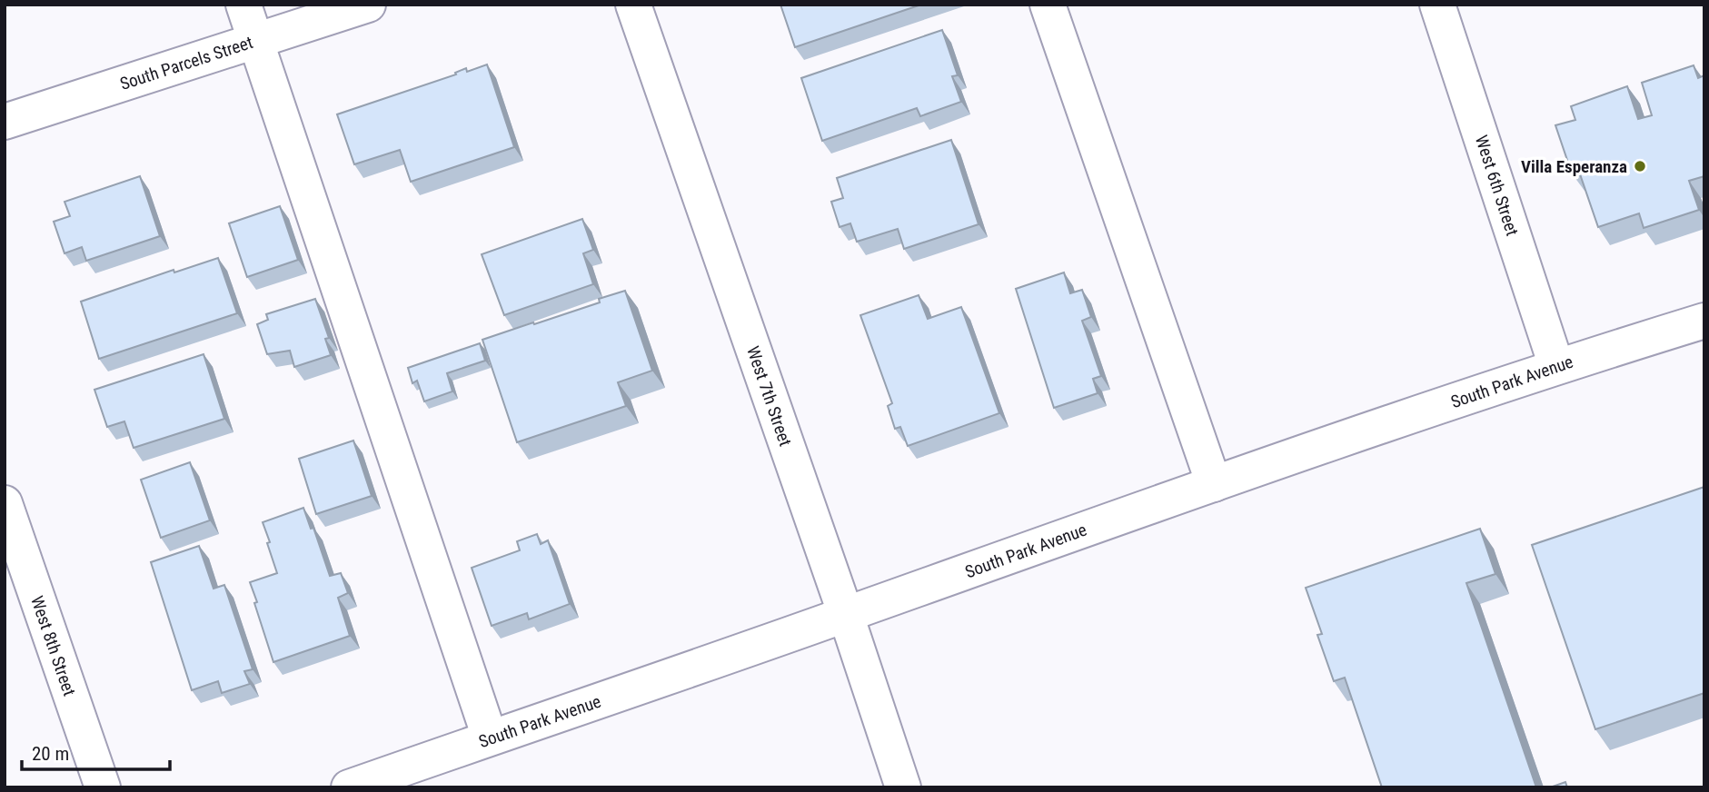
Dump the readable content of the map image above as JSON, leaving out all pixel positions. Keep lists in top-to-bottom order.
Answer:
{
  "streets": {
    "street": [
      "South Parcels Street",
      "West 6th Street",
      "South Park Avenue",
      "West 7th Street",
      "West 8th Street"
    ]
  },
  "crossings": [
    ["West 6th Street", "South Park Avenue"],
    ["South Park Avenue", "West 7th Street"]
  ],
  "places": ["Villa Esperanza"],
  "scale_bar": "20 m"
}
